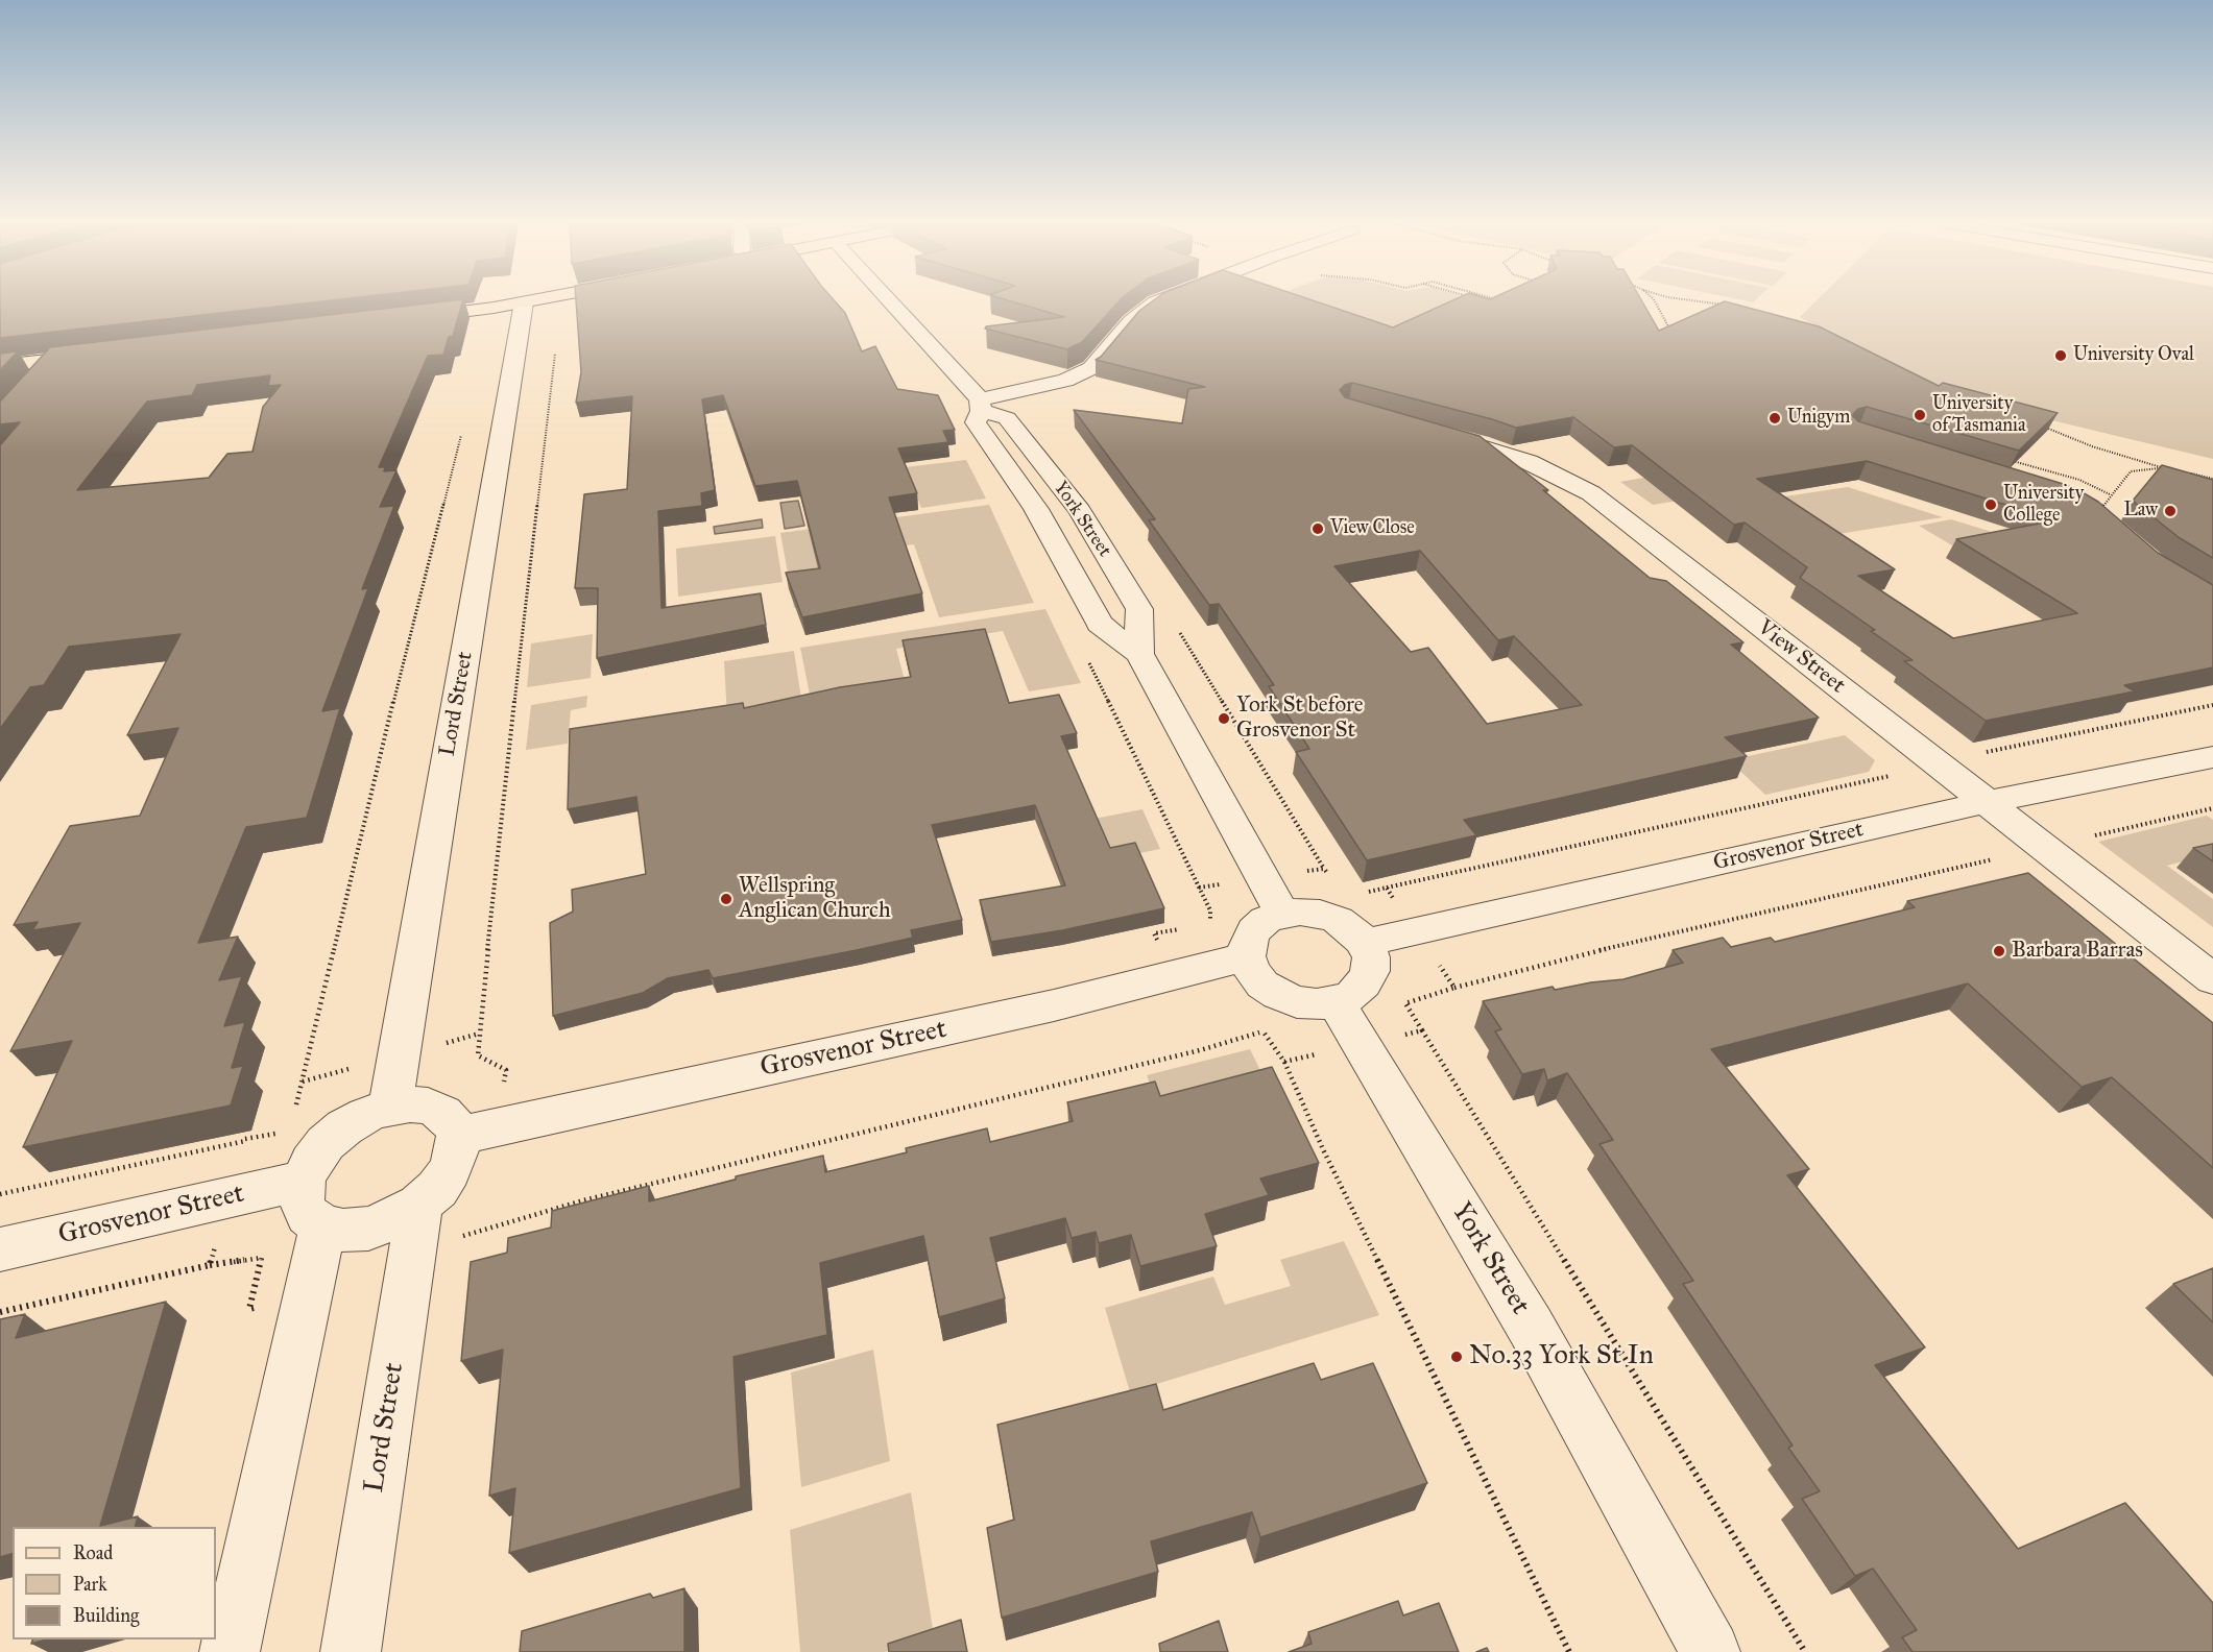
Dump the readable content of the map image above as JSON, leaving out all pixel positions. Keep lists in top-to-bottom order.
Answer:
{
  "streets": {
    "street": [
      "York Street",
      "View Street",
      "Lord Street",
      "Grosvenor Street"
    ]
  },
  "crossings": [
    ["York Street", "Grosvenor Street"],
    ["View Street", "Grosvenor Street"],
    ["Lord Street", "Grosvenor Street"]
  ],
  "places": [
    "University Oval",
    "University of Tasmania",
    "Unigym",
    "University College",
    "Law",
    "View Close",
    "York St before Grosvenor St",
    "Wellspring Anglican Church",
    "Barbara Barras",
    "No.33 York St In"
  ],
  "legend": ["Road", "Park", "Building"]
}
